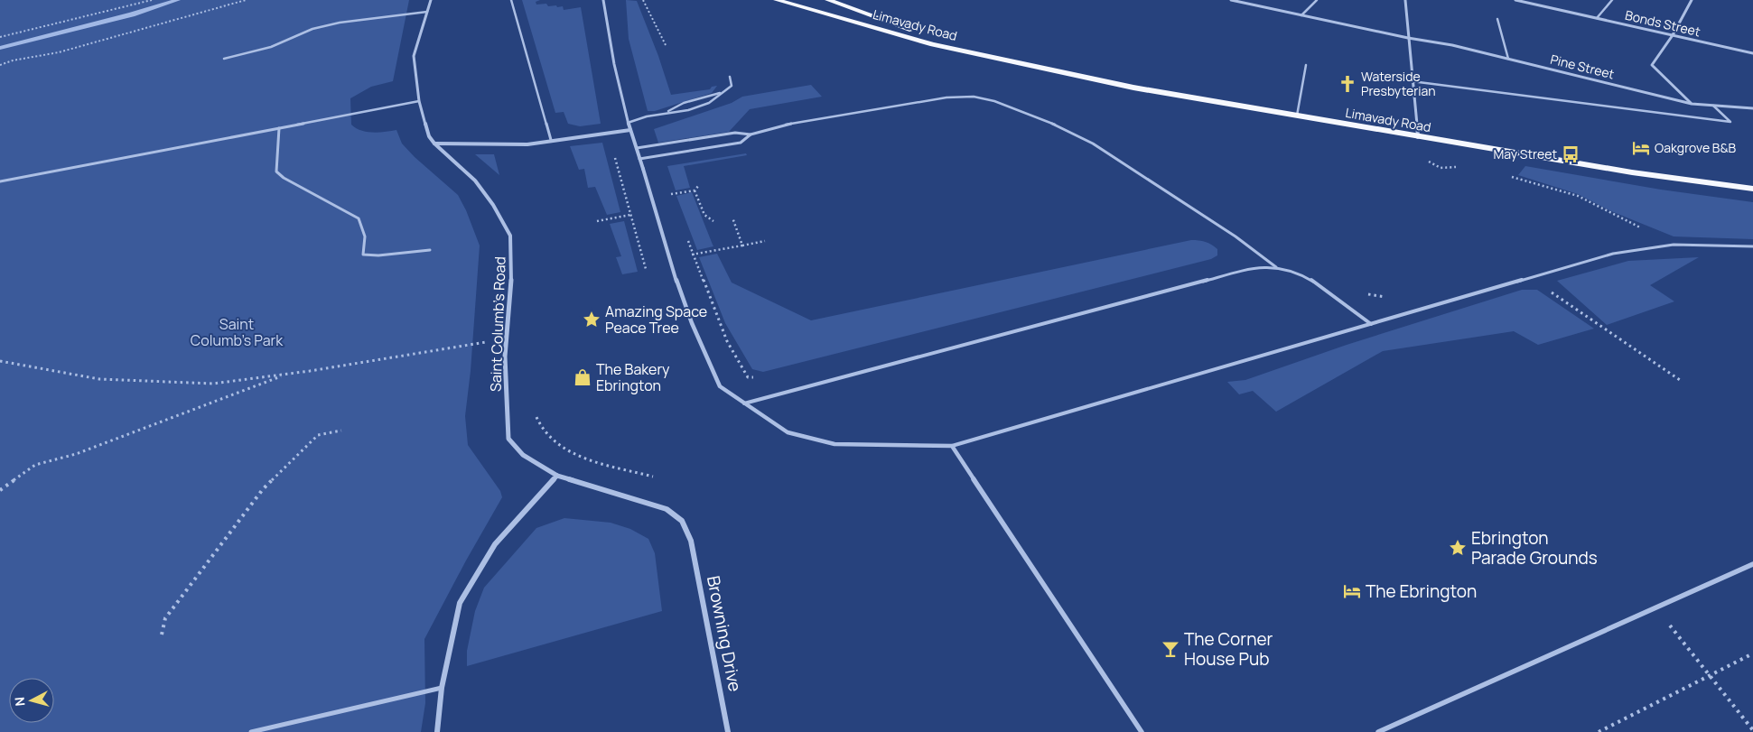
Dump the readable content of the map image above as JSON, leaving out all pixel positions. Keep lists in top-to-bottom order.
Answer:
{
  "streets": {
    "highway": ["Limavady Road"],
    "street": [
      "Bonds Street",
      "Pine Street",
      "Saint Columb's Road",
      "Browning Drive"
    ]
  },
  "crossings": [
    ["Saint Columb's Road", "Browning Drive"]
  ],
  "parks": ["Saint Columb's Park"],
  "places": {
    "church": ["Waterside Presbyterian"],
    "hotel": ["Oakgrove B&B", "The Ebrington"],
    "bus stop": ["May Street"],
    "place": ["Amazing Space Peace Tree", "Ebrington Parade Grounds"],
    "shop": ["The Bakery Ebrington"],
    "bar": ["The Corner House Pub"]
  },
  "north": "left"
}
